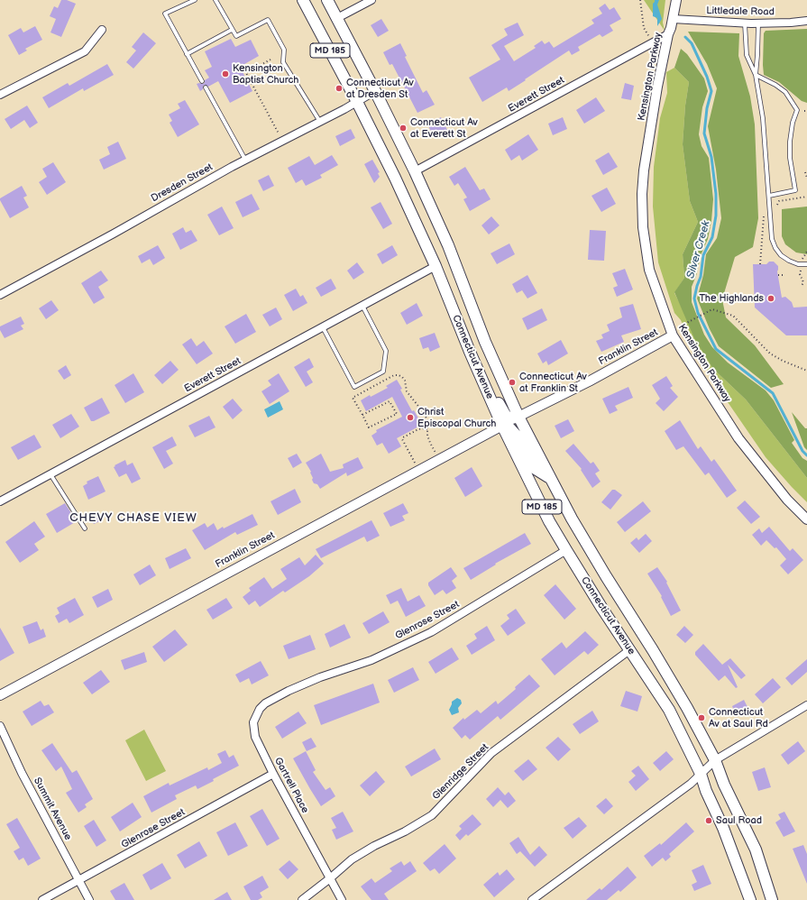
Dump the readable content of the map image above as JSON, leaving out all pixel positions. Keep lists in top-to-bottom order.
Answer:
{
  "streets": {
    "main road": ["MD 185", "Connecticut Avenue"],
    "street": [
      "Littledale Road",
      "Kensington Parkway",
      "Everett Street",
      "Dresden Street",
      "Franklin Street",
      "Glenrose Street",
      "Glenridge Street",
      "Gartrell Place",
      "Summit Avenue"
    ]
  },
  "crossings": [
    ["Littledale Road", "Kensington Parkway"],
    ["Kensington Parkway", "Everett Street"],
    ["Kensington Parkway", "Franklin Street"],
    ["Everett Street", "Connecticut Avenue"],
    ["Dresden Street", "Connecticut Avenue"],
    ["Franklin Street", "Connecticut Avenue"],
    ["Connecticut Avenue", "Glenrose Street"],
    ["Connecticut Avenue", "Glenridge Street"],
    ["Glenrose Street", "Gartrell Place"],
    ["Glenrose Street", "Summit Avenue"],
    ["Glenridge Street", "Gartrell Place"]
  ],
  "districts": ["CHEVY CHASE VIEW"],
  "water": ["Silver Creek"],
  "places": [
    "Kensington Baptist Church",
    "Connecticut Av at Dresden St",
    "Connecticut Av at Everett St",
    "The Highlands",
    "Connecticut Av at Franklin St",
    "Christ Episcopal Church",
    "Connecticut Av at Saul Rd",
    "Saul Road"
  ]
}
